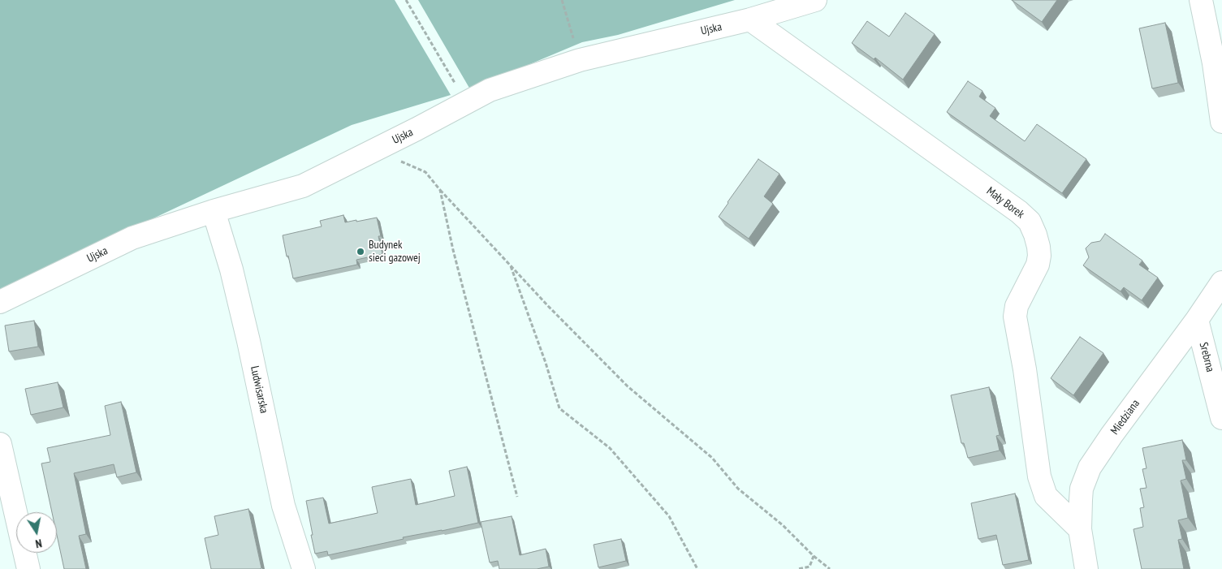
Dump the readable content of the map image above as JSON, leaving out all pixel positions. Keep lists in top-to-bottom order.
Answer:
{
  "streets": {
    "street": [
      "Ujska",
      "Mały Borek",
      "Srebrna",
      "Ludwisarska",
      "Miedziana"
    ]
  },
  "crossings": [
    ["Ujska", "Mały Borek"],
    ["Ujska", "Ludwisarska"],
    ["Mały Borek", "Miedziana"],
    ["Srebrna", "Miedziana"]
  ],
  "places": ["Budynek sieci gazowej"],
  "north": "bottom"
}
